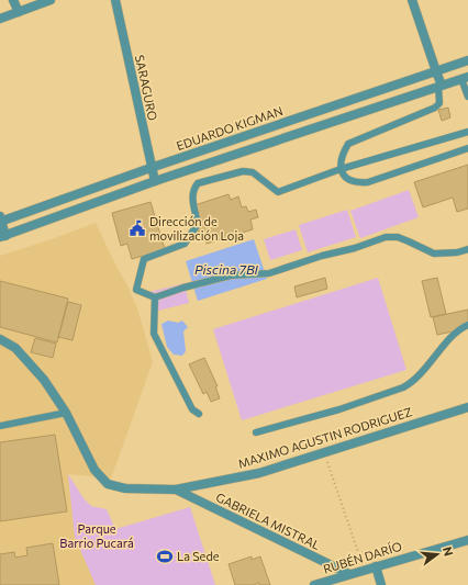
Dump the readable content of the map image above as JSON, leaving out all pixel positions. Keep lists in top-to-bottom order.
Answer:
{
  "streets": {
    "street": [
      "SARAGURO",
      "EDUARDO KIGMAN",
      "MAXIMO AGUSTIN RODRIGUEZ",
      "GABRIELA MISTRAL",
      "RUBÉN DARÍO"
    ]
  },
  "crossings": [
    ["SARAGURO", "EDUARDO KIGMAN"],
    ["MAXIMO AGUSTIN RODRIGUEZ", "GABRIELA MISTRAL"],
    ["GABRIELA MISTRAL", "RUBÉN DARÍO"]
  ],
  "water": ["Piscina 7BI"],
  "parks": ["Parque Barrio Pucará"],
  "places": {
    "public building": ["Dirección de movilización Loja"],
    "sports": ["La Sede"]
  },
  "north": "right"
}
